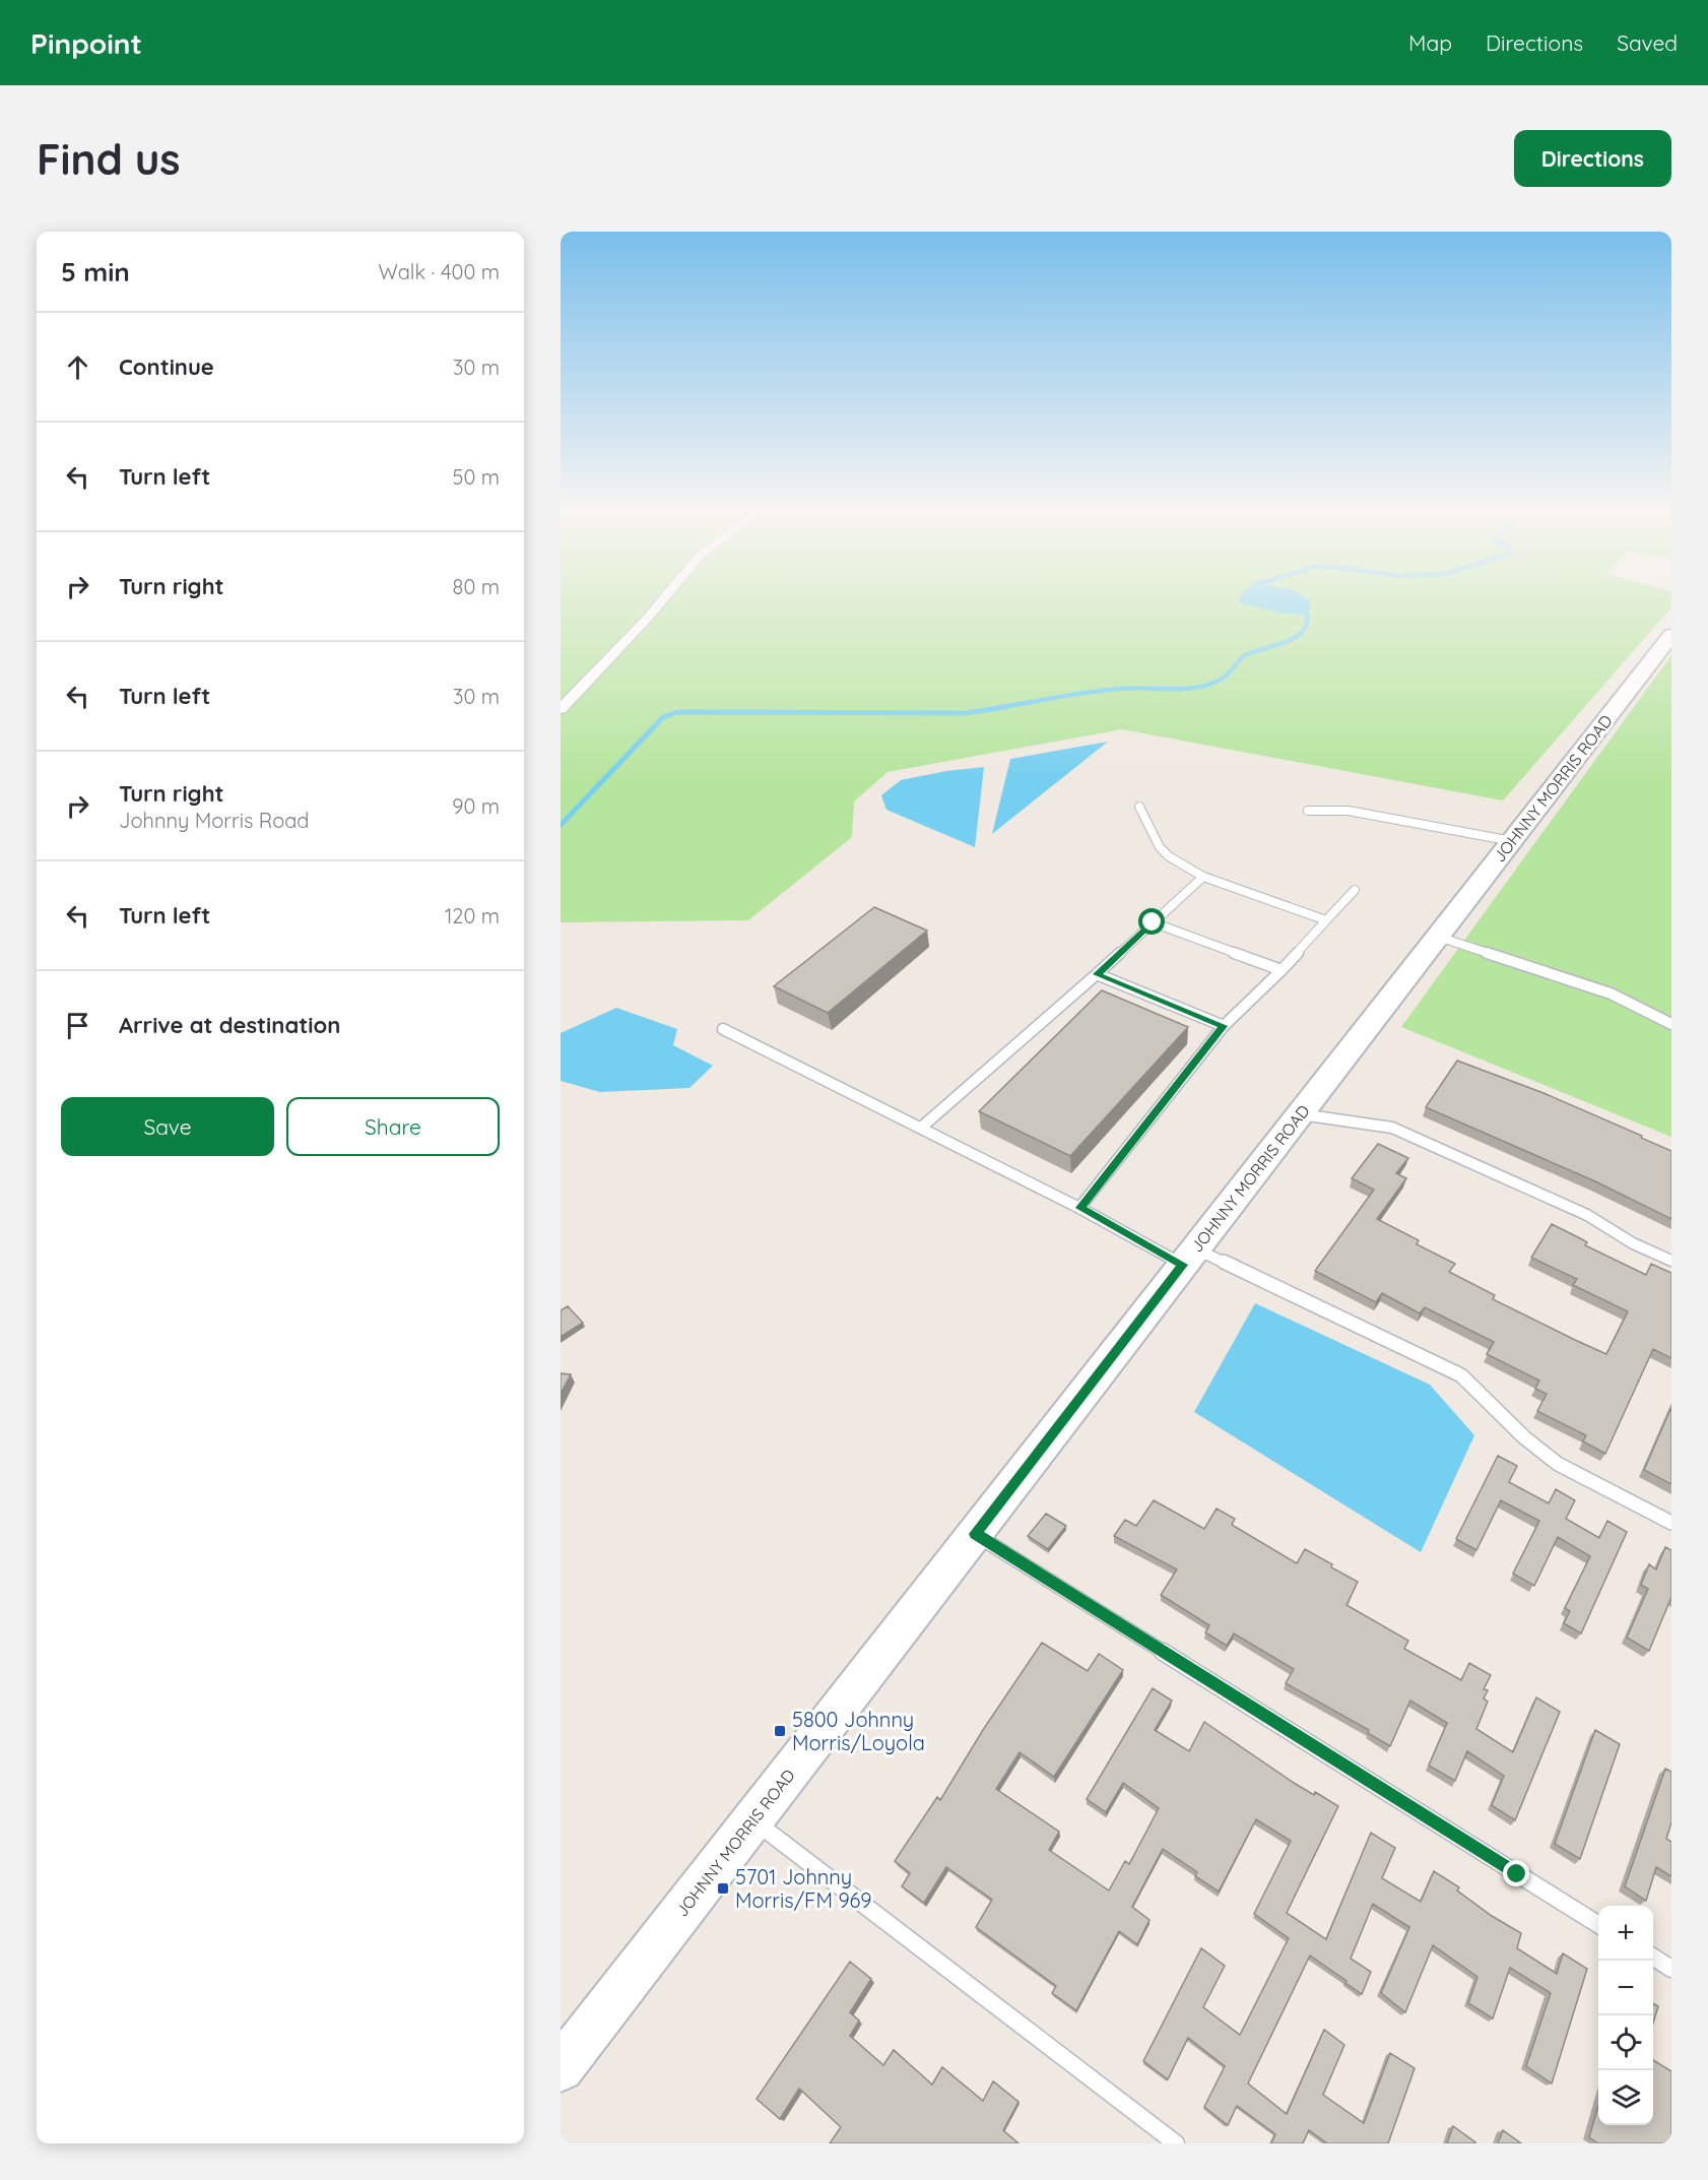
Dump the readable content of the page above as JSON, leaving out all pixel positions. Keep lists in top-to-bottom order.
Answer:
{
  "streets": {
    "street": ["JOHNNY MORRIS ROAD"]
  },
  "places": {
    "transit": ["5800 Johnny Morris/Loyola", "5701 Johnny Morris/FM 969"]
  },
  "page": {
    "header": "Pinpoint",
    "nav": ["Map", "Directions", "Saved"],
    "buttons": [
      "Directions",
      ["Save", "Share"]
    ],
    "title": "Find us",
    "heading": ["5 min", "Walk · 400 m"],
    "list": [
      ["Continue", "30 m"],
      ["Turn left", "50 m"],
      ["Turn right", "80 m"],
      ["Turn left", "30 m"],
      ["Turn right", "Johnny Morris Road", "90 m"],
      ["Turn left", "120 m"],
      "Arrive at destination"
    ],
    "map_buttons": ["+", "−"]
  }
}
